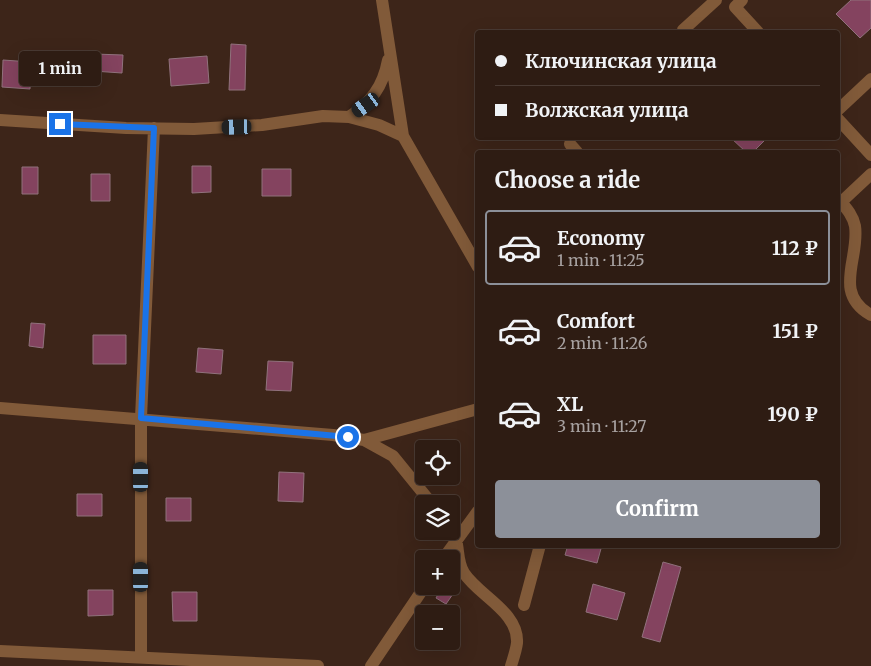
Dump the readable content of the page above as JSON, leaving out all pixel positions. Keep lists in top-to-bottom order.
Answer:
{
  "page": {
    "banner": ["Ключинская улица", "Волжская улица"],
    "bubble": "1 min",
    "heading": "Choose a ride",
    "list": [
      {
        "name": "Economy",
        "note": "1 min · 11:25",
        "value": "112 ₽"
      },
      {
        "name": "Comfort",
        "note": "2 min · 11:26",
        "value": "151 ₽"
      },
      {
        "name": "XL",
        "note": "3 min · 11:27",
        "value": "190 ₽"
      }
    ],
    "map_buttons": ["+", "−"],
    "buttons": "Confirm"
  }
}
